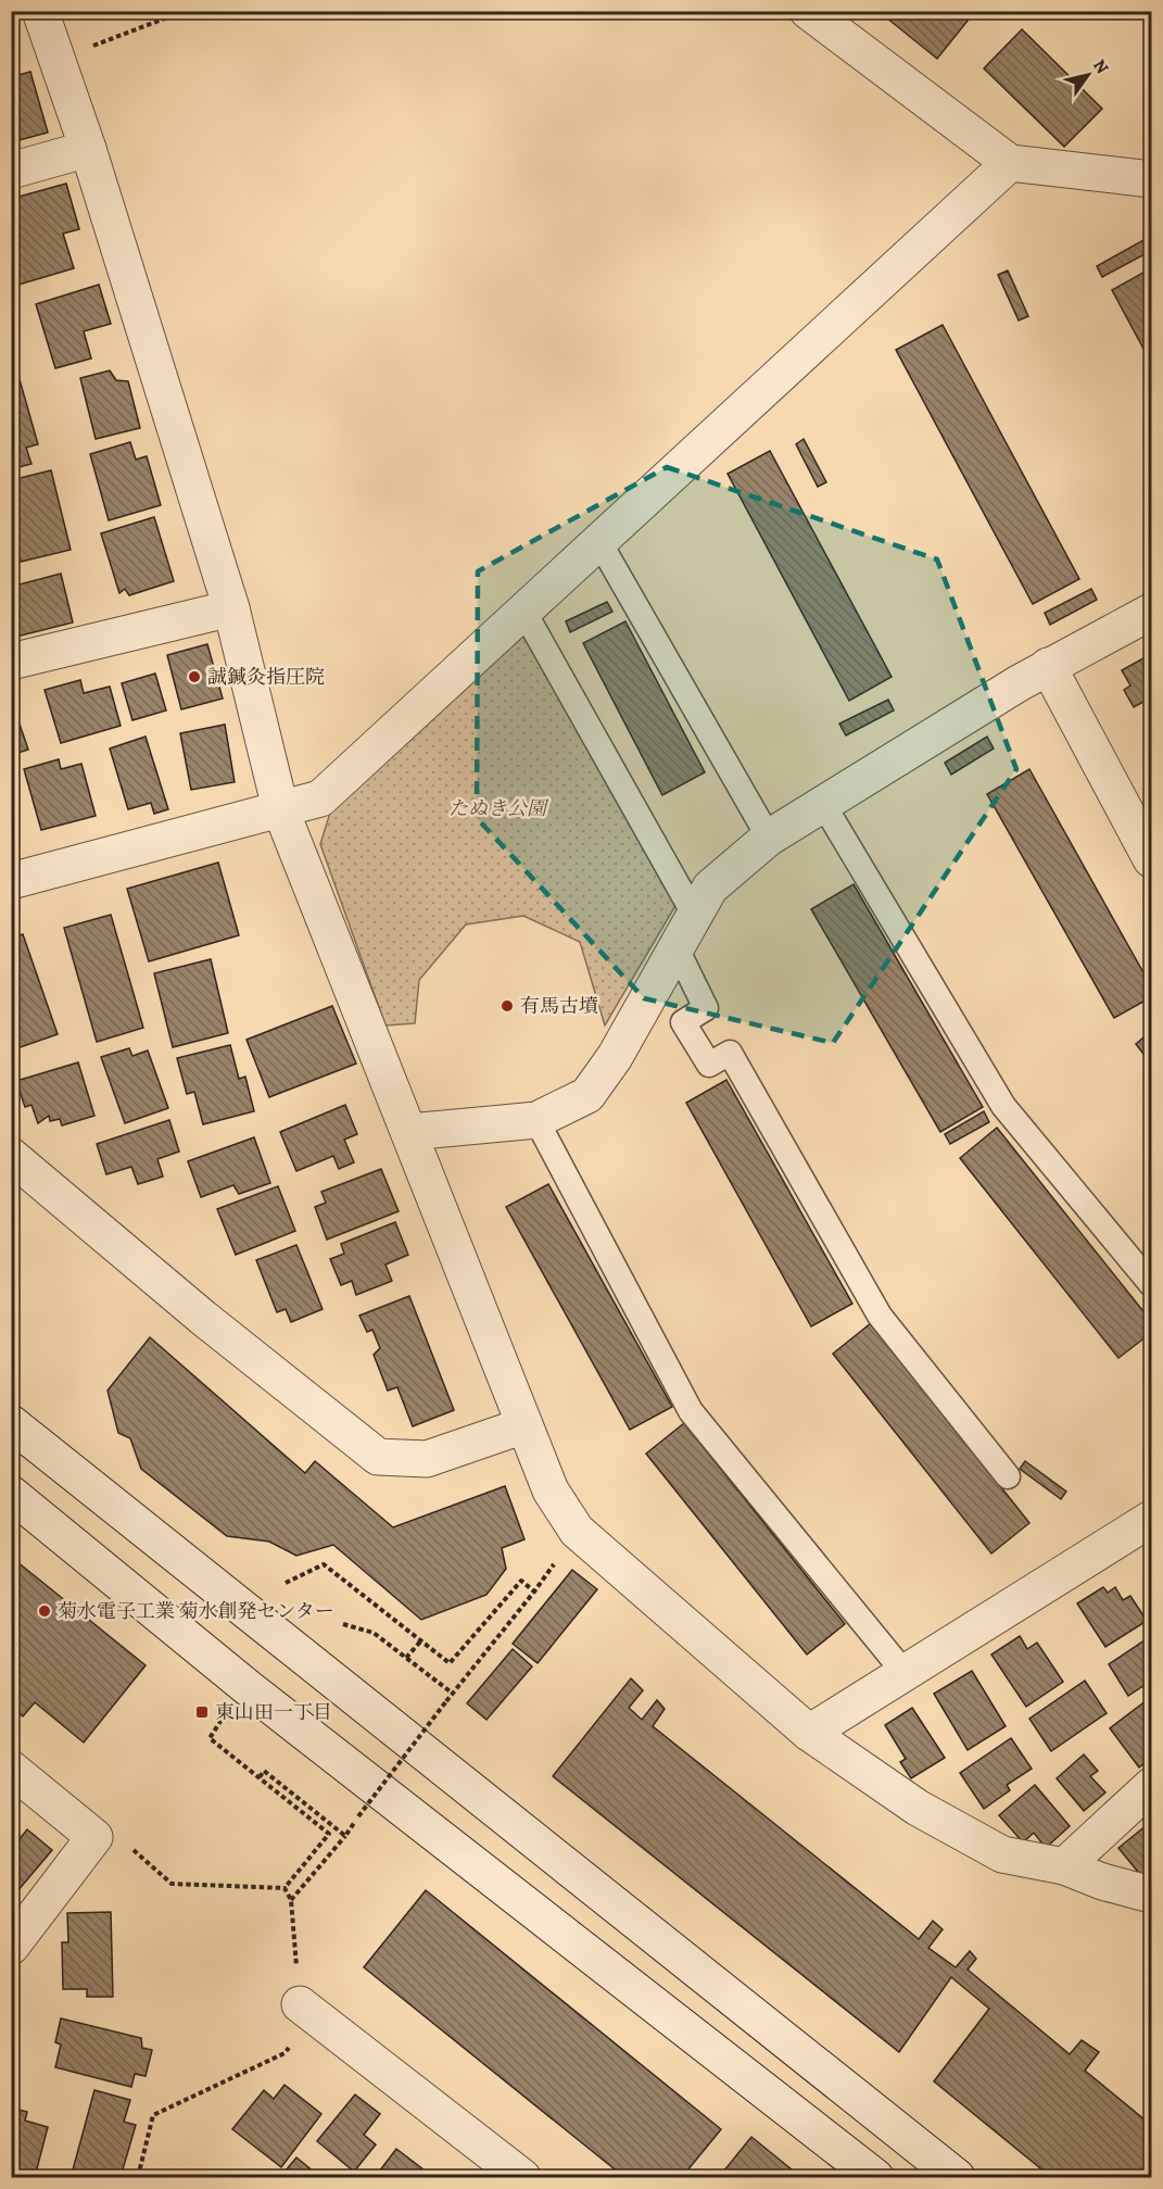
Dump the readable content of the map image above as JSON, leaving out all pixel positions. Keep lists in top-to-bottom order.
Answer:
{
  "parks": ["たぬき公園"],
  "places": {
    "other": ["誠鍼灸指圧院", "有馬古墳", "菊水電子工業 菊水創発センター"],
    "transit": ["東山田一丁目"]
  },
  "north": "top right"
}
